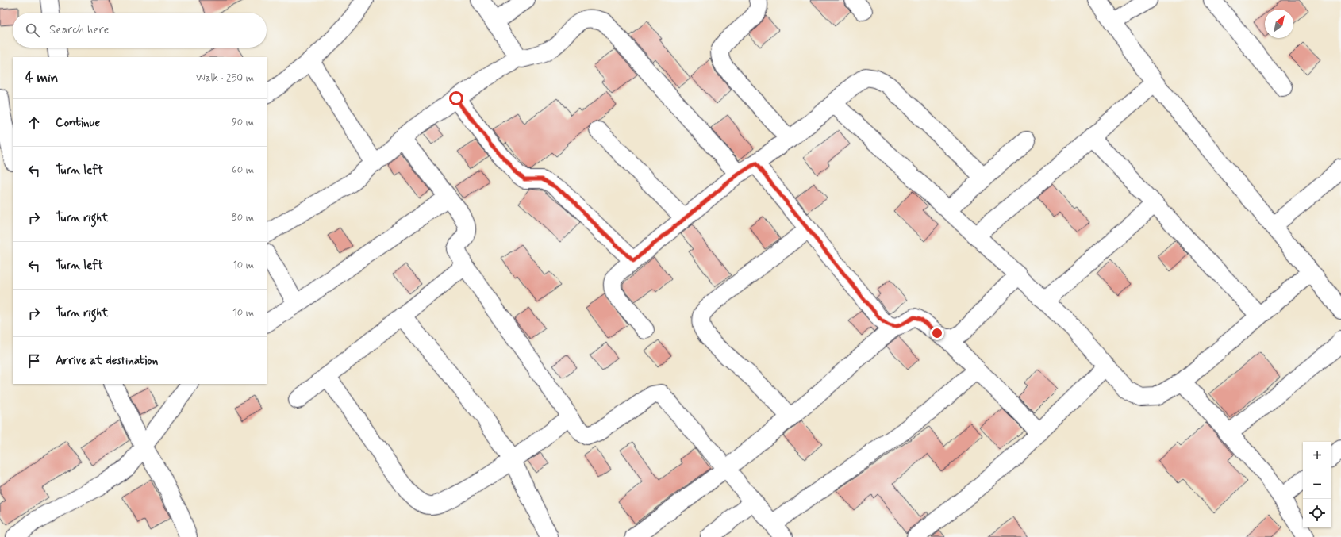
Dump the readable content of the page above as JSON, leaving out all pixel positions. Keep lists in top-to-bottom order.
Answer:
{
  "north": "top right",
  "page": {
    "search": "Search here",
    "heading": ["4 min", "Walk · 250 m"],
    "list": [
      ["Continue", "90 m"],
      ["Turn left", "60 m"],
      ["Turn right", "80 m"],
      ["Turn left", "10 m"],
      ["Turn right", "10 m"],
      "Arrive at destination"
    ],
    "map_buttons": ["+", "−"]
  }
}
